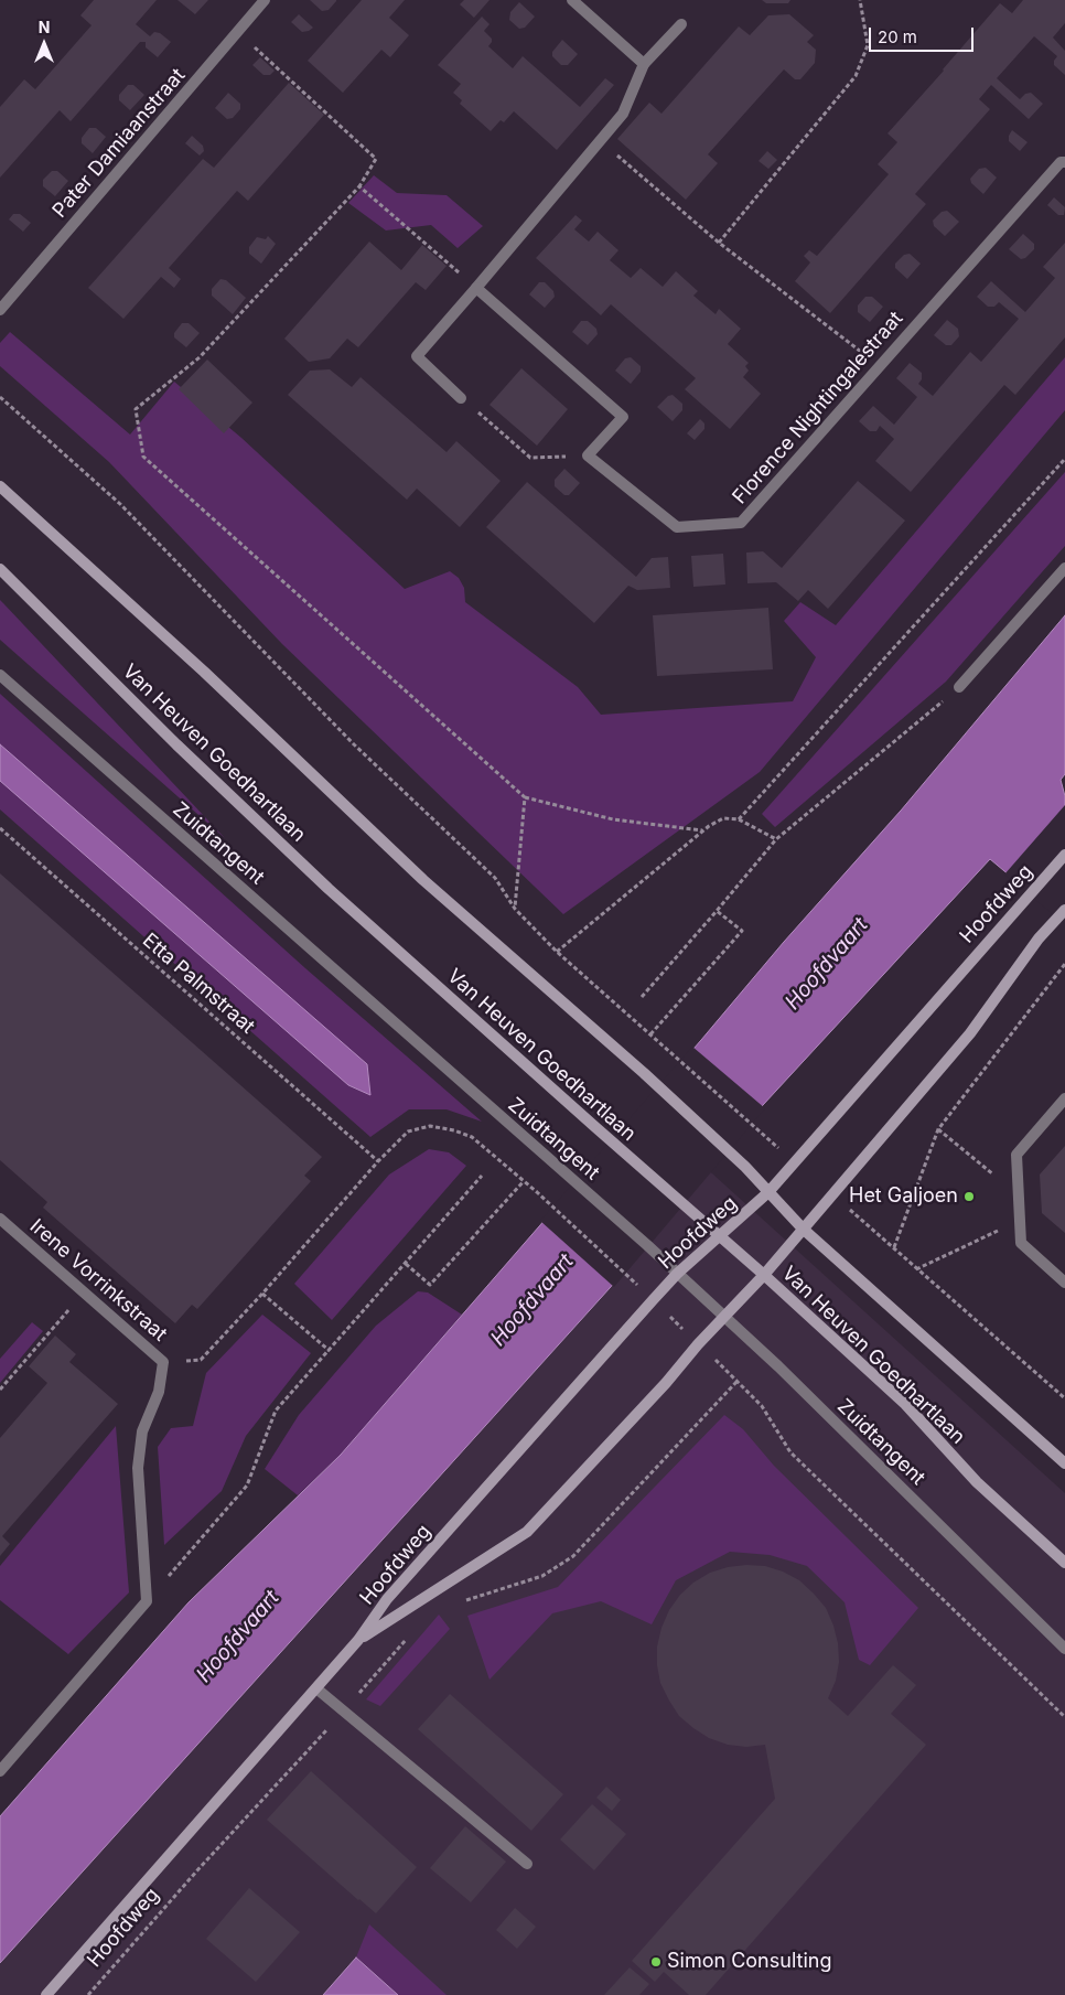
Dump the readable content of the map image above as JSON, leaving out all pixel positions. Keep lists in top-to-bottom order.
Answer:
{
  "streets": {
    "main road": ["Van Heuven Goedhartlaan", "Hoofdweg"],
    "street": [
      "Pater Damiaanstraat",
      "Florence Nightingalestraat",
      "Zuidtangent",
      "Irene Vorrinkstraat"
    ],
    "path": ["Etta Palmstraat"]
  },
  "crossings": [
    ["Van Heuven Goedhartlaan", "Hoofdweg"],
    ["Zuidtangent", "Hoofdweg"]
  ],
  "water": ["Hoofdvaart"],
  "places": ["Het Galjoen", "Simon Consulting"],
  "scale_bar": "20 m",
  "north": "top"
}
